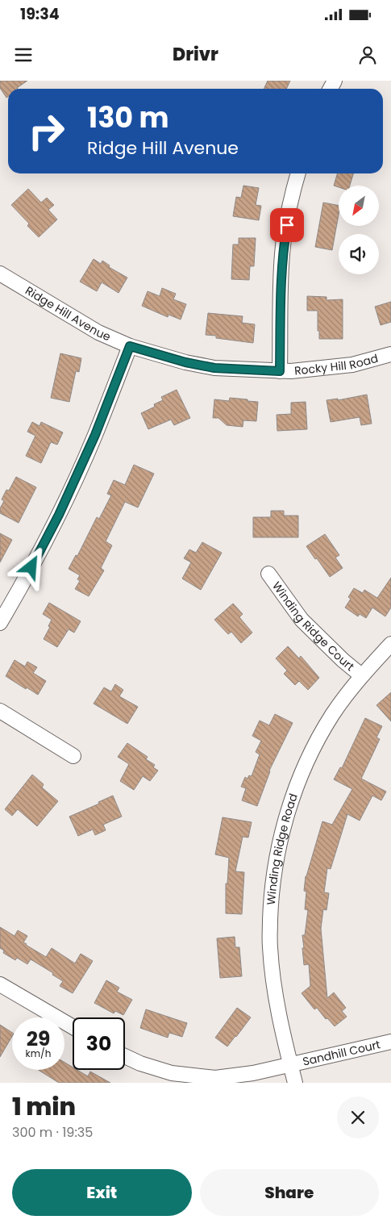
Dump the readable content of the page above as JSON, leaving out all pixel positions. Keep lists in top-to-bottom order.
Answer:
{
  "streets": {
    "street": [
      "Ridge Hill Avenue",
      "Rocky Hill Road",
      "Winding Ridge Court",
      "Winding Ridge Road",
      "Sandhill Court"
    ]
  },
  "crossings": [
    ["Ridge Hill Avenue", "Rocky Hill Road"],
    ["Winding Ridge Court", "Winding Ridge Road"],
    ["Winding Ridge Road", "Sandhill Court"]
  ],
  "north": "bottom left",
  "page": {
    "status": "19:34",
    "header": "Drivr",
    "turn": ["130 m", "Ridge Hill Avenue"],
    "speed": "29 km/h",
    "limit": "30",
    "heading": ["1 min", "300 m · 19:35"],
    "buttons": ["Exit", "Share"]
  }
}
